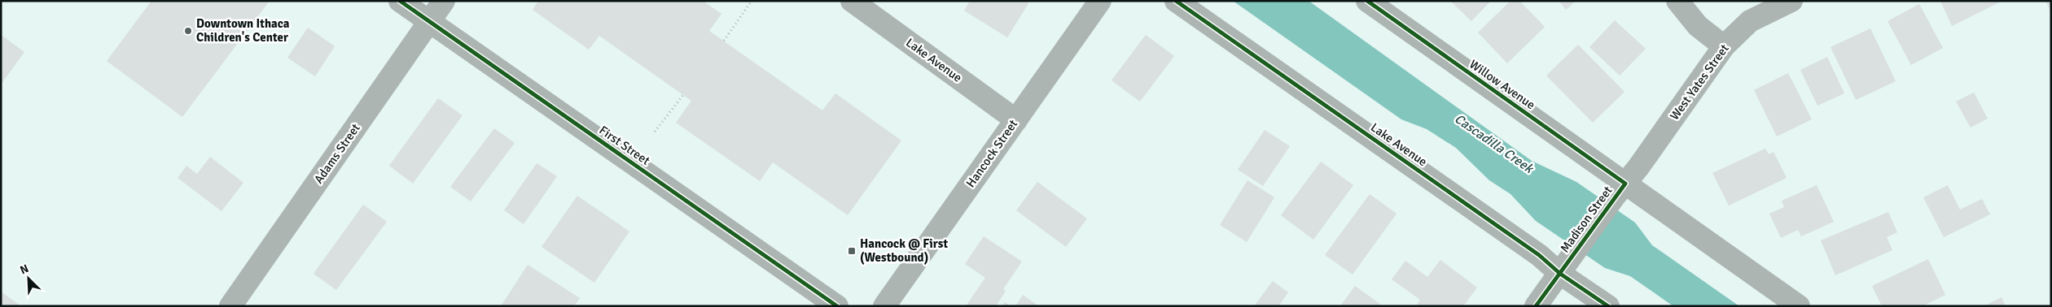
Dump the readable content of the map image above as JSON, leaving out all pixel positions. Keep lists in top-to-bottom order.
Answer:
{
  "streets": {
    "street": [
      "Lake Avenue",
      "West Yates Street",
      "Willow Avenue",
      "First Street",
      "Adams Street",
      "Hancock Street",
      "Madison Street"
    ]
  },
  "crossings": [
    ["Lake Avenue", "Hancock Street"],
    ["Lake Avenue", "Madison Street"],
    ["West Yates Street", "Willow Avenue"],
    ["West Yates Street", "Madison Street"],
    ["Willow Avenue", "Madison Street"],
    ["First Street", "Adams Street"]
  ],
  "water": ["Cascadilla Creek"],
  "places": {
    "other": ["Downtown Ithaca Children's Center"],
    "transit": ["Hancock @ First (Westbound)"]
  },
  "north": "top left"
}
